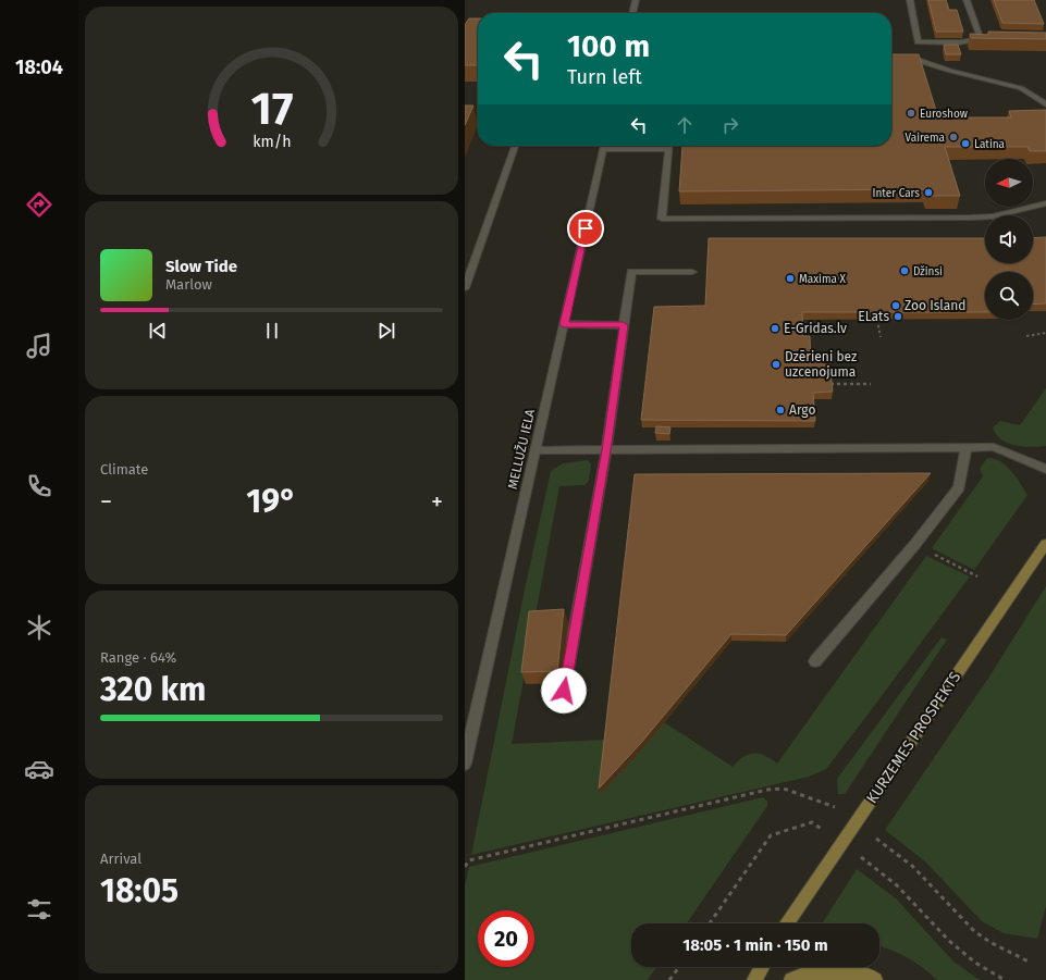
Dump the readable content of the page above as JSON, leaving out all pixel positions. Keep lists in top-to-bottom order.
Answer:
{
  "streets": {
    "main road": ["KURZEMES PROSPEKTS"],
    "street": ["MELLUŽU IELA"]
  },
  "places": [
    "Euroshow",
    "Vairema",
    "Latina",
    "Inter Cars",
    "Džinsi",
    "Maxima X",
    "Zoo Island",
    "ELats",
    "E-Gridas.lv",
    "Dzērieni bez uzcenojuma",
    "Argo"
  ],
  "north": "left",
  "page": {
    "tabs": "18:04",
    "turn": ["100 m", "Turn left"],
    "song": ["Slow Tide", "Marlow"],
    "tile": [
      "Climate",
      ["Range · 64%", "320 km"],
      ["Arrival", "18:05"]
    ],
    "heat": ["−", "19°", "+"],
    "limit": "20",
    "trip": "18:05 · 1 min · 150 m",
    "gauge": ["17", "km/h"]
  }
}
